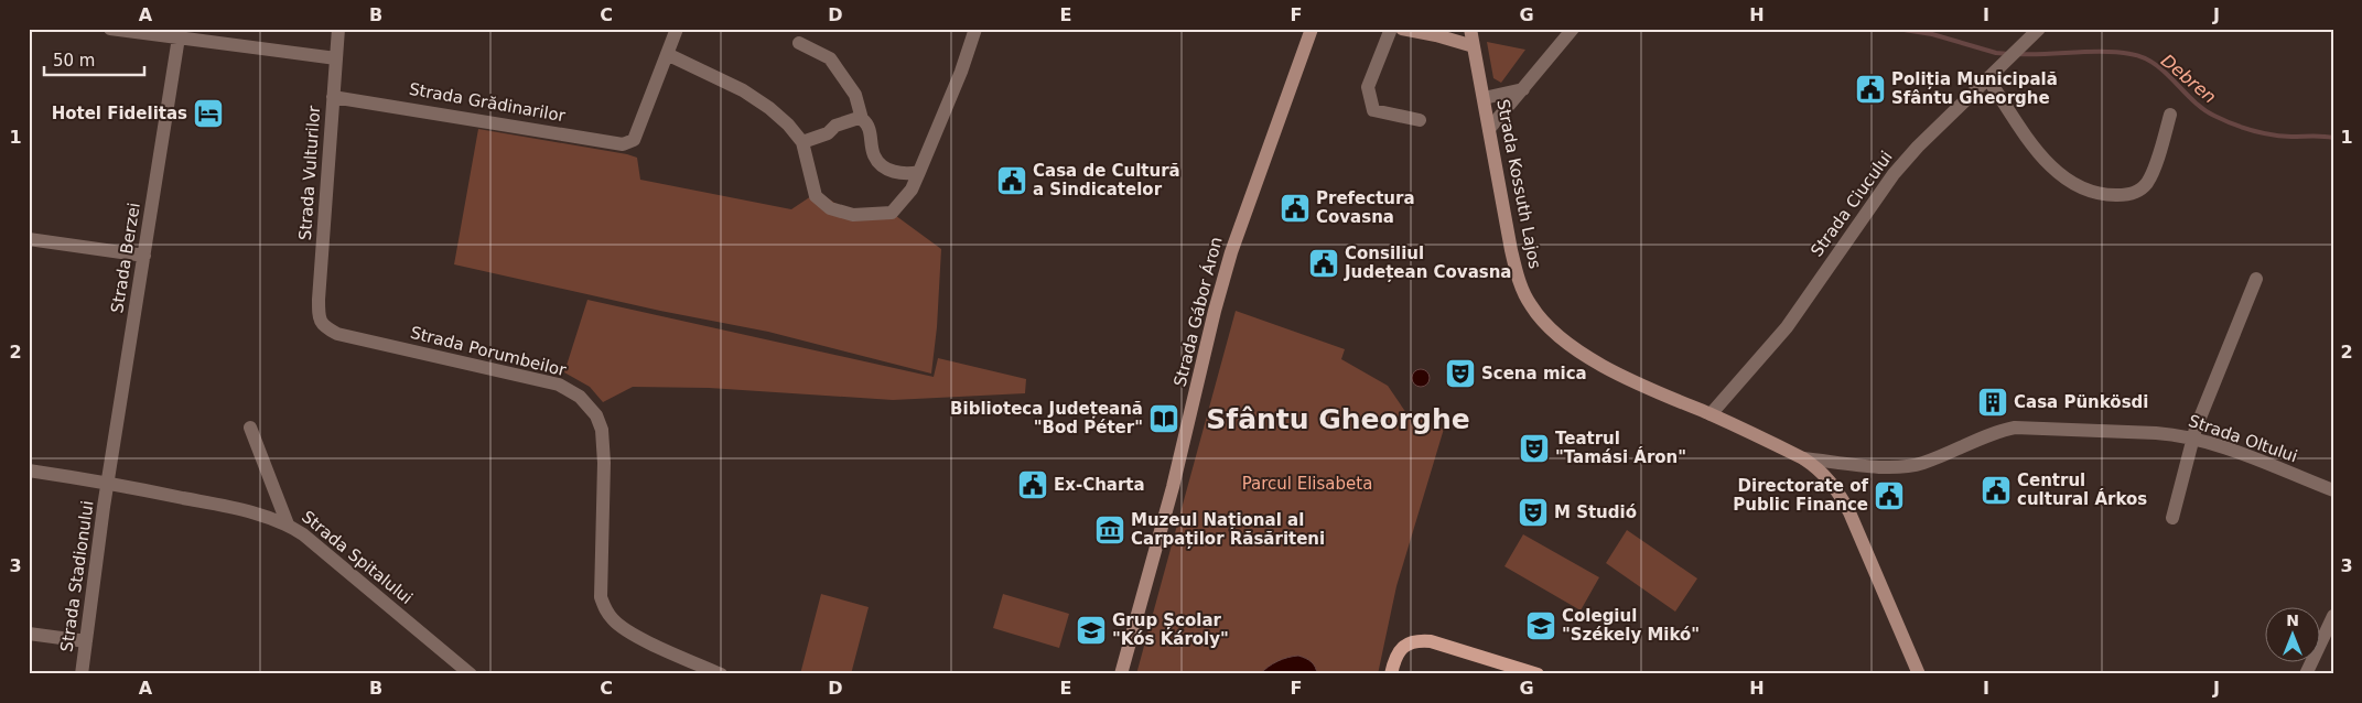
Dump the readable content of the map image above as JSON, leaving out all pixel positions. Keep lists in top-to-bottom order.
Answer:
{
  "streets": {
    "main road": ["Strada Kossuth Lajos", "Strada Gábor Áron"],
    "street": [
      "Strada Grădinarilor",
      "Strada Vulturilor",
      "Strada Ciucului",
      "Strada Berzei",
      "Strada Porumbeilor",
      "Strada Oltului",
      "Strada Spitalului",
      "Strada Stadionului"
    ]
  },
  "crossings": [
    ["Strada Grădinarilor", "Strada Vulturilor"],
    ["Strada Vulturilor", "Strada Porumbeilor"],
    ["Strada Kossuth Lajos", "Strada Ciucului"],
    ["Strada Kossuth Lajos", "Strada Oltului"],
    ["Strada Berzei", "Strada Spitalului"],
    ["Strada Berzei", "Strada Stadionului"],
    ["Strada Spitalului", "Strada Stadionului"]
  ],
  "districts": ["Sfântu Gheorghe"],
  "water": ["Debren"],
  "parks": ["Parcul Elisabeta"],
  "places": {
    "public building": [
      "Poliția Municipală Sfântu Gheorghe",
      "Casa de Cultură a Sindicatelor",
      "Prefectura Covasna",
      "Consiliul Județean Covasna",
      "Ex-Charta",
      "Centrul cultural Árkos",
      "Directorate of Public Finance"
    ],
    "hotel": ["Hotel Fidelitas"],
    "theatre": ["Scena mica", "Teatrul \"Tamási Áron\"", "M Studió"],
    "building": ["Casa Pünkösdi"],
    "library": ["Biblioteca Județeană \"Bod Péter\""],
    "museum": ["Muzeul Național al Carpaților Răsăriteni"],
    "school or university": ["Colegiul \"Székely Mikó\"", "Grup Școlar \"Kós Károly\""]
  },
  "scale_bar": "50 m",
  "north": "top",
  "grid": {
    "columns": [
      "A",
      "B",
      "C",
      "D",
      "E",
      "F",
      "G",
      "H",
      "I",
      "J"
    ],
    "rows": ["1", "2", "3"]
  }
}
